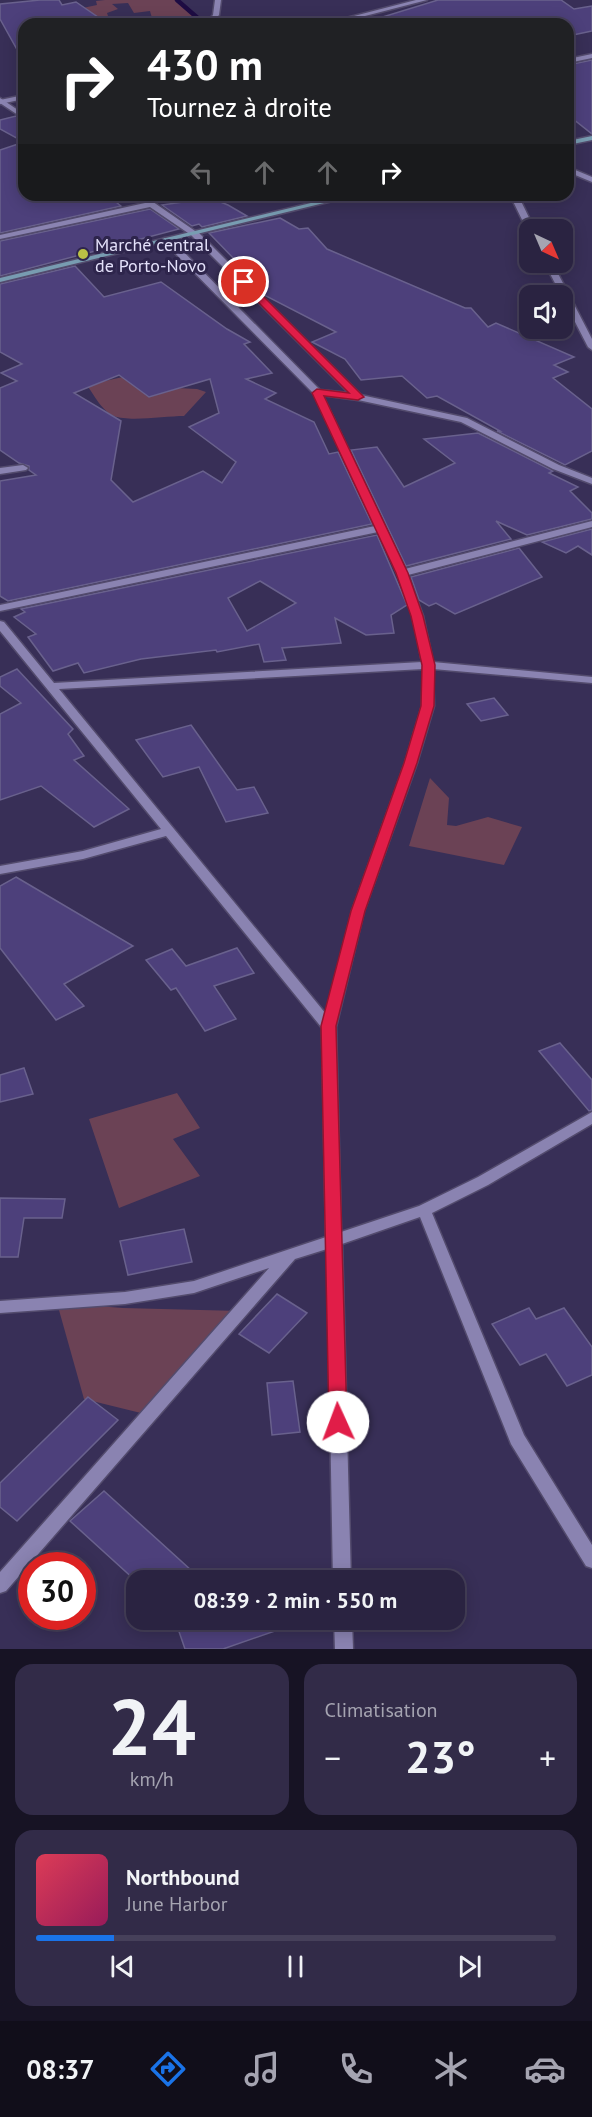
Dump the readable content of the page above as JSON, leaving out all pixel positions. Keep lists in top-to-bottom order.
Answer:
{
  "places": ["Marché central de Porto-Novo"],
  "north": "bottom right",
  "page": {
    "turn": ["430 m", "Tournez à droite"],
    "limit": "30",
    "trip": "08:39 · 2 min · 550 m",
    "tile": [
      ["24", "km/h"],
      "Climatisation"
    ],
    "heat": ["−", "23°", "+"],
    "song": ["Northbound", "June Harbor"],
    "tabs": "08:37"
  }
}
